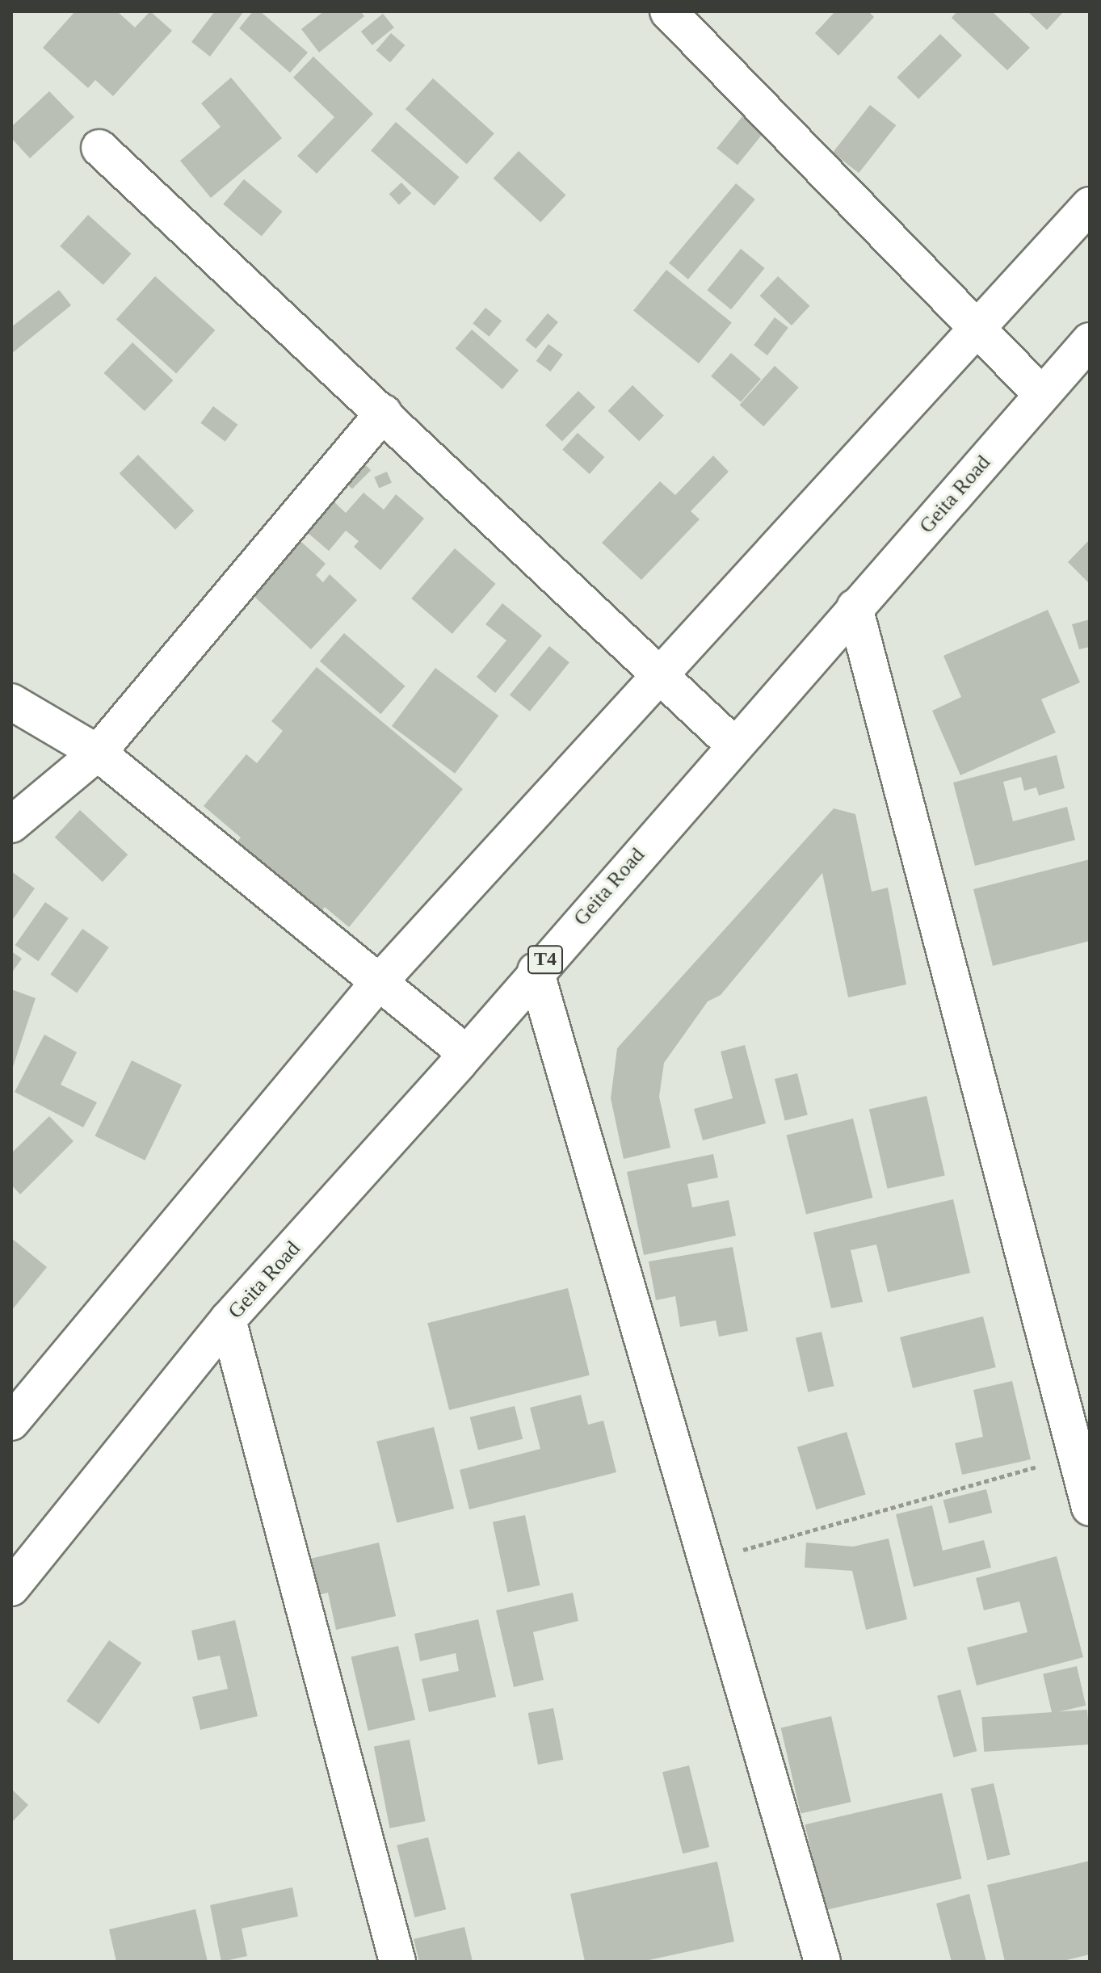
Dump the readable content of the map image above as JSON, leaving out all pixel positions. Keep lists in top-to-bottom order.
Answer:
{
  "streets": {
    "main road": ["Geita Road", "T4"]
  }
}
